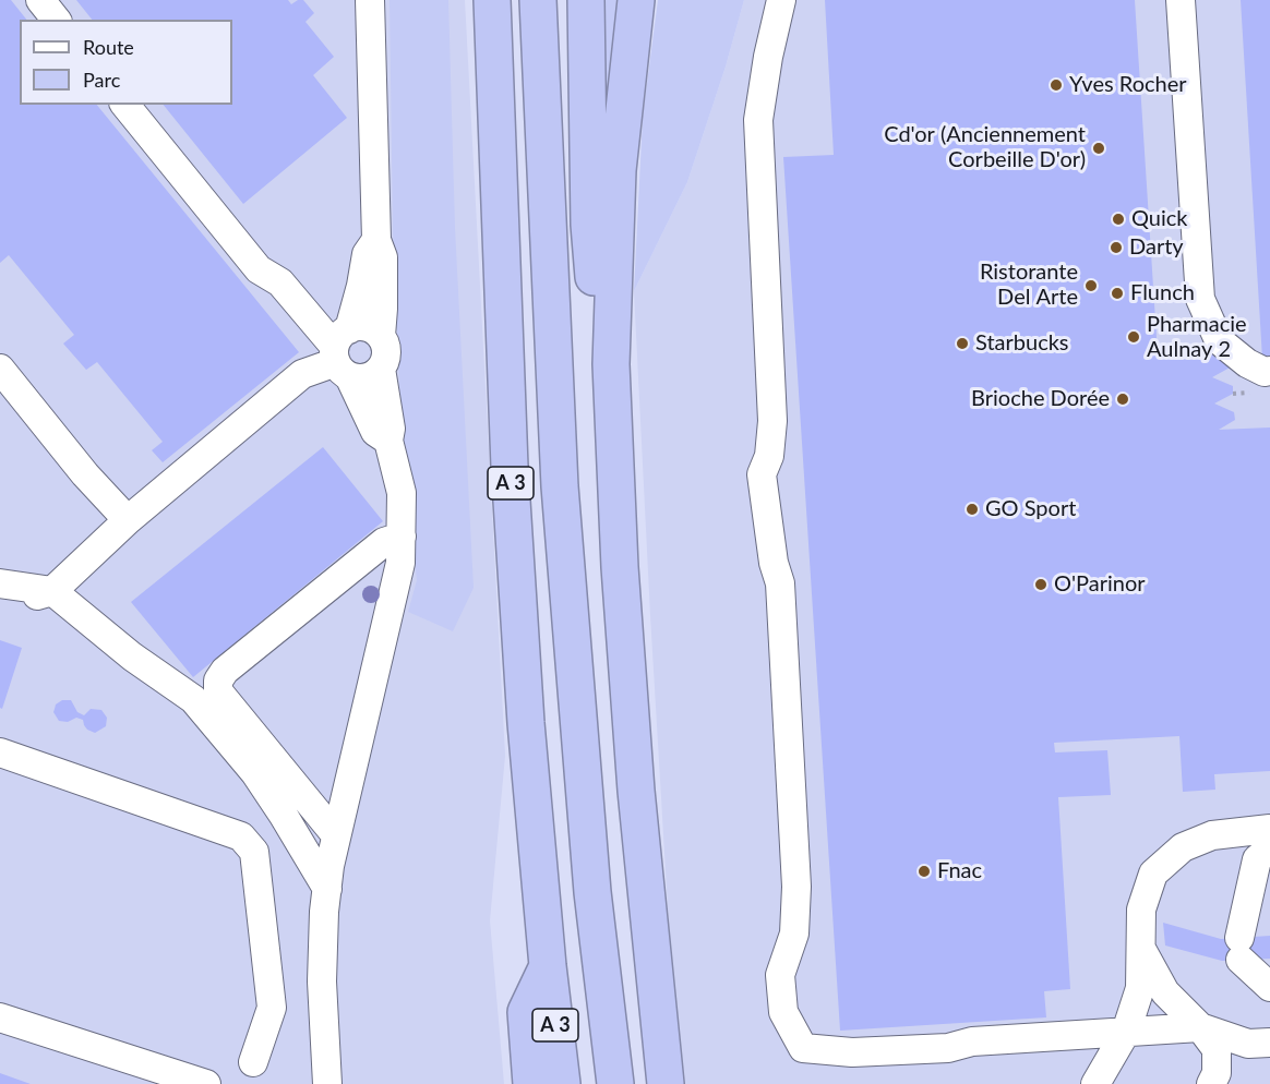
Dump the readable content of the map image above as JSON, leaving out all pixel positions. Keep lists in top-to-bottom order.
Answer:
{
  "streets": {
    "highway": ["A 3"]
  },
  "places": [
    "Yves Rocher",
    "Cd'or (Anciennement Corbeille D'or)",
    "Quick",
    "Darty",
    "Ristorante Del Arte",
    "Flunch",
    "Pharmacie Aulnay 2",
    "Starbucks",
    "Brioche Dorée",
    "GO Sport",
    "O'Parinor",
    "Fnac"
  ],
  "legend": ["Route", "Parc"]
}
